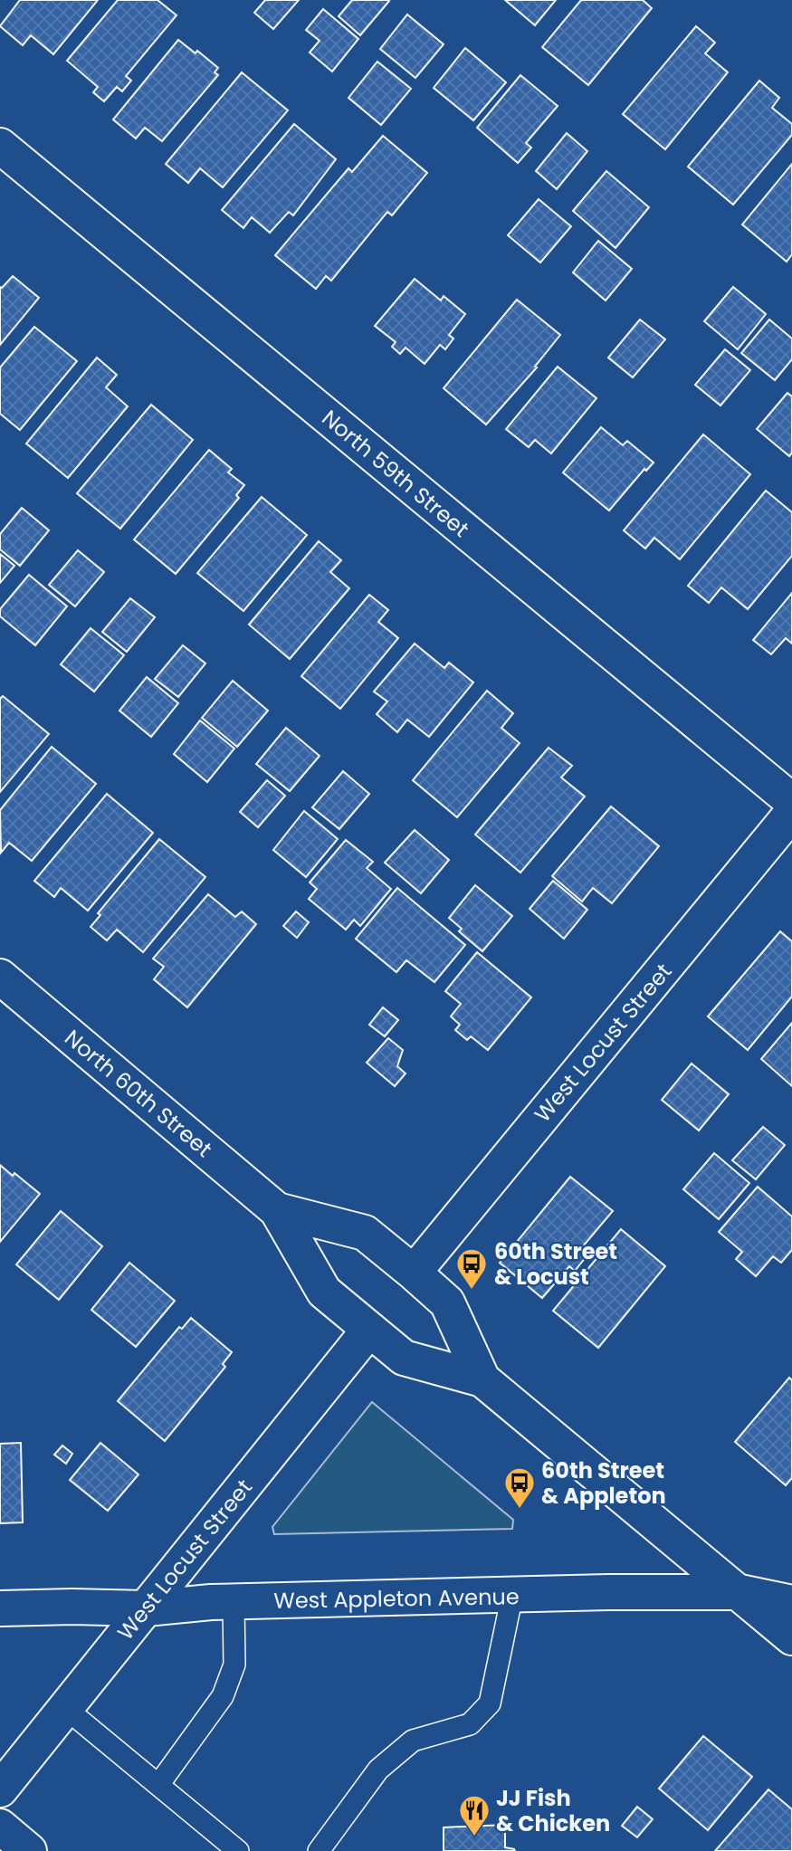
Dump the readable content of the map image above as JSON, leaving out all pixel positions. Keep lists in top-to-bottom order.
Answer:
{
  "streets": {
    "street": [
      "North 59th Street",
      "West Locust Street",
      "North 60th Street",
      "West Appleton Avenue"
    ]
  },
  "crossings": [
    ["West Locust Street", "North 60th Street"],
    ["West Locust Street", "West Appleton Avenue"],
    ["North 60th Street", "West Appleton Avenue"]
  ],
  "places": {
    "bus stop": ["60th Street & Locust", "60th Street & Appleton"],
    "restaurant": ["JJ Fish & Chicken"]
  }
}
